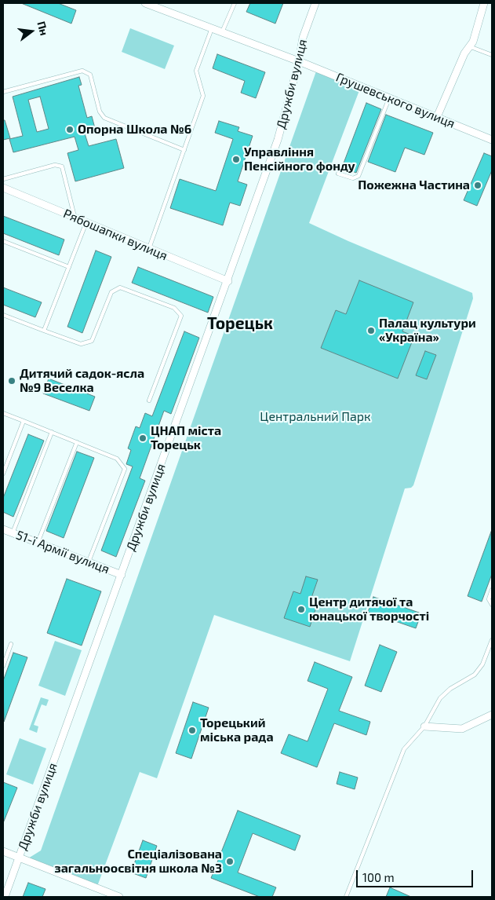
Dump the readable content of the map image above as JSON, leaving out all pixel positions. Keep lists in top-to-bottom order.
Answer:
{
  "streets": {
    "street": [
      "Дружби вулиця",
      "Грушевського вулиця",
      "Рябошапки вулиця",
      "51-ї Армії вулиця"
    ]
  },
  "crossings": [
    ["Дружби вулиця", "Грушевського вулиця"],
    ["Дружби вулиця", "Рябошапки вулиця"],
    ["Дружби вулиця", "51-ї Армії вулиця"]
  ],
  "districts": ["Торецьк"],
  "parks": ["Центральний Парк"],
  "places": [
    "Опорна Школа №6",
    "Управління Пенсійного фонду",
    "Пожежна Частина",
    "Палац культури «Україна»",
    "Дитячий садок-ясла №9 Веселка",
    "ЦНАП міста Торецьк",
    "Центр дитячої та юнацької творчості",
    "Торецький міська рада",
    "Спеціалізована загальноосвітня школа №3"
  ],
  "scale_bar": "100 m",
  "north": "right"
}
